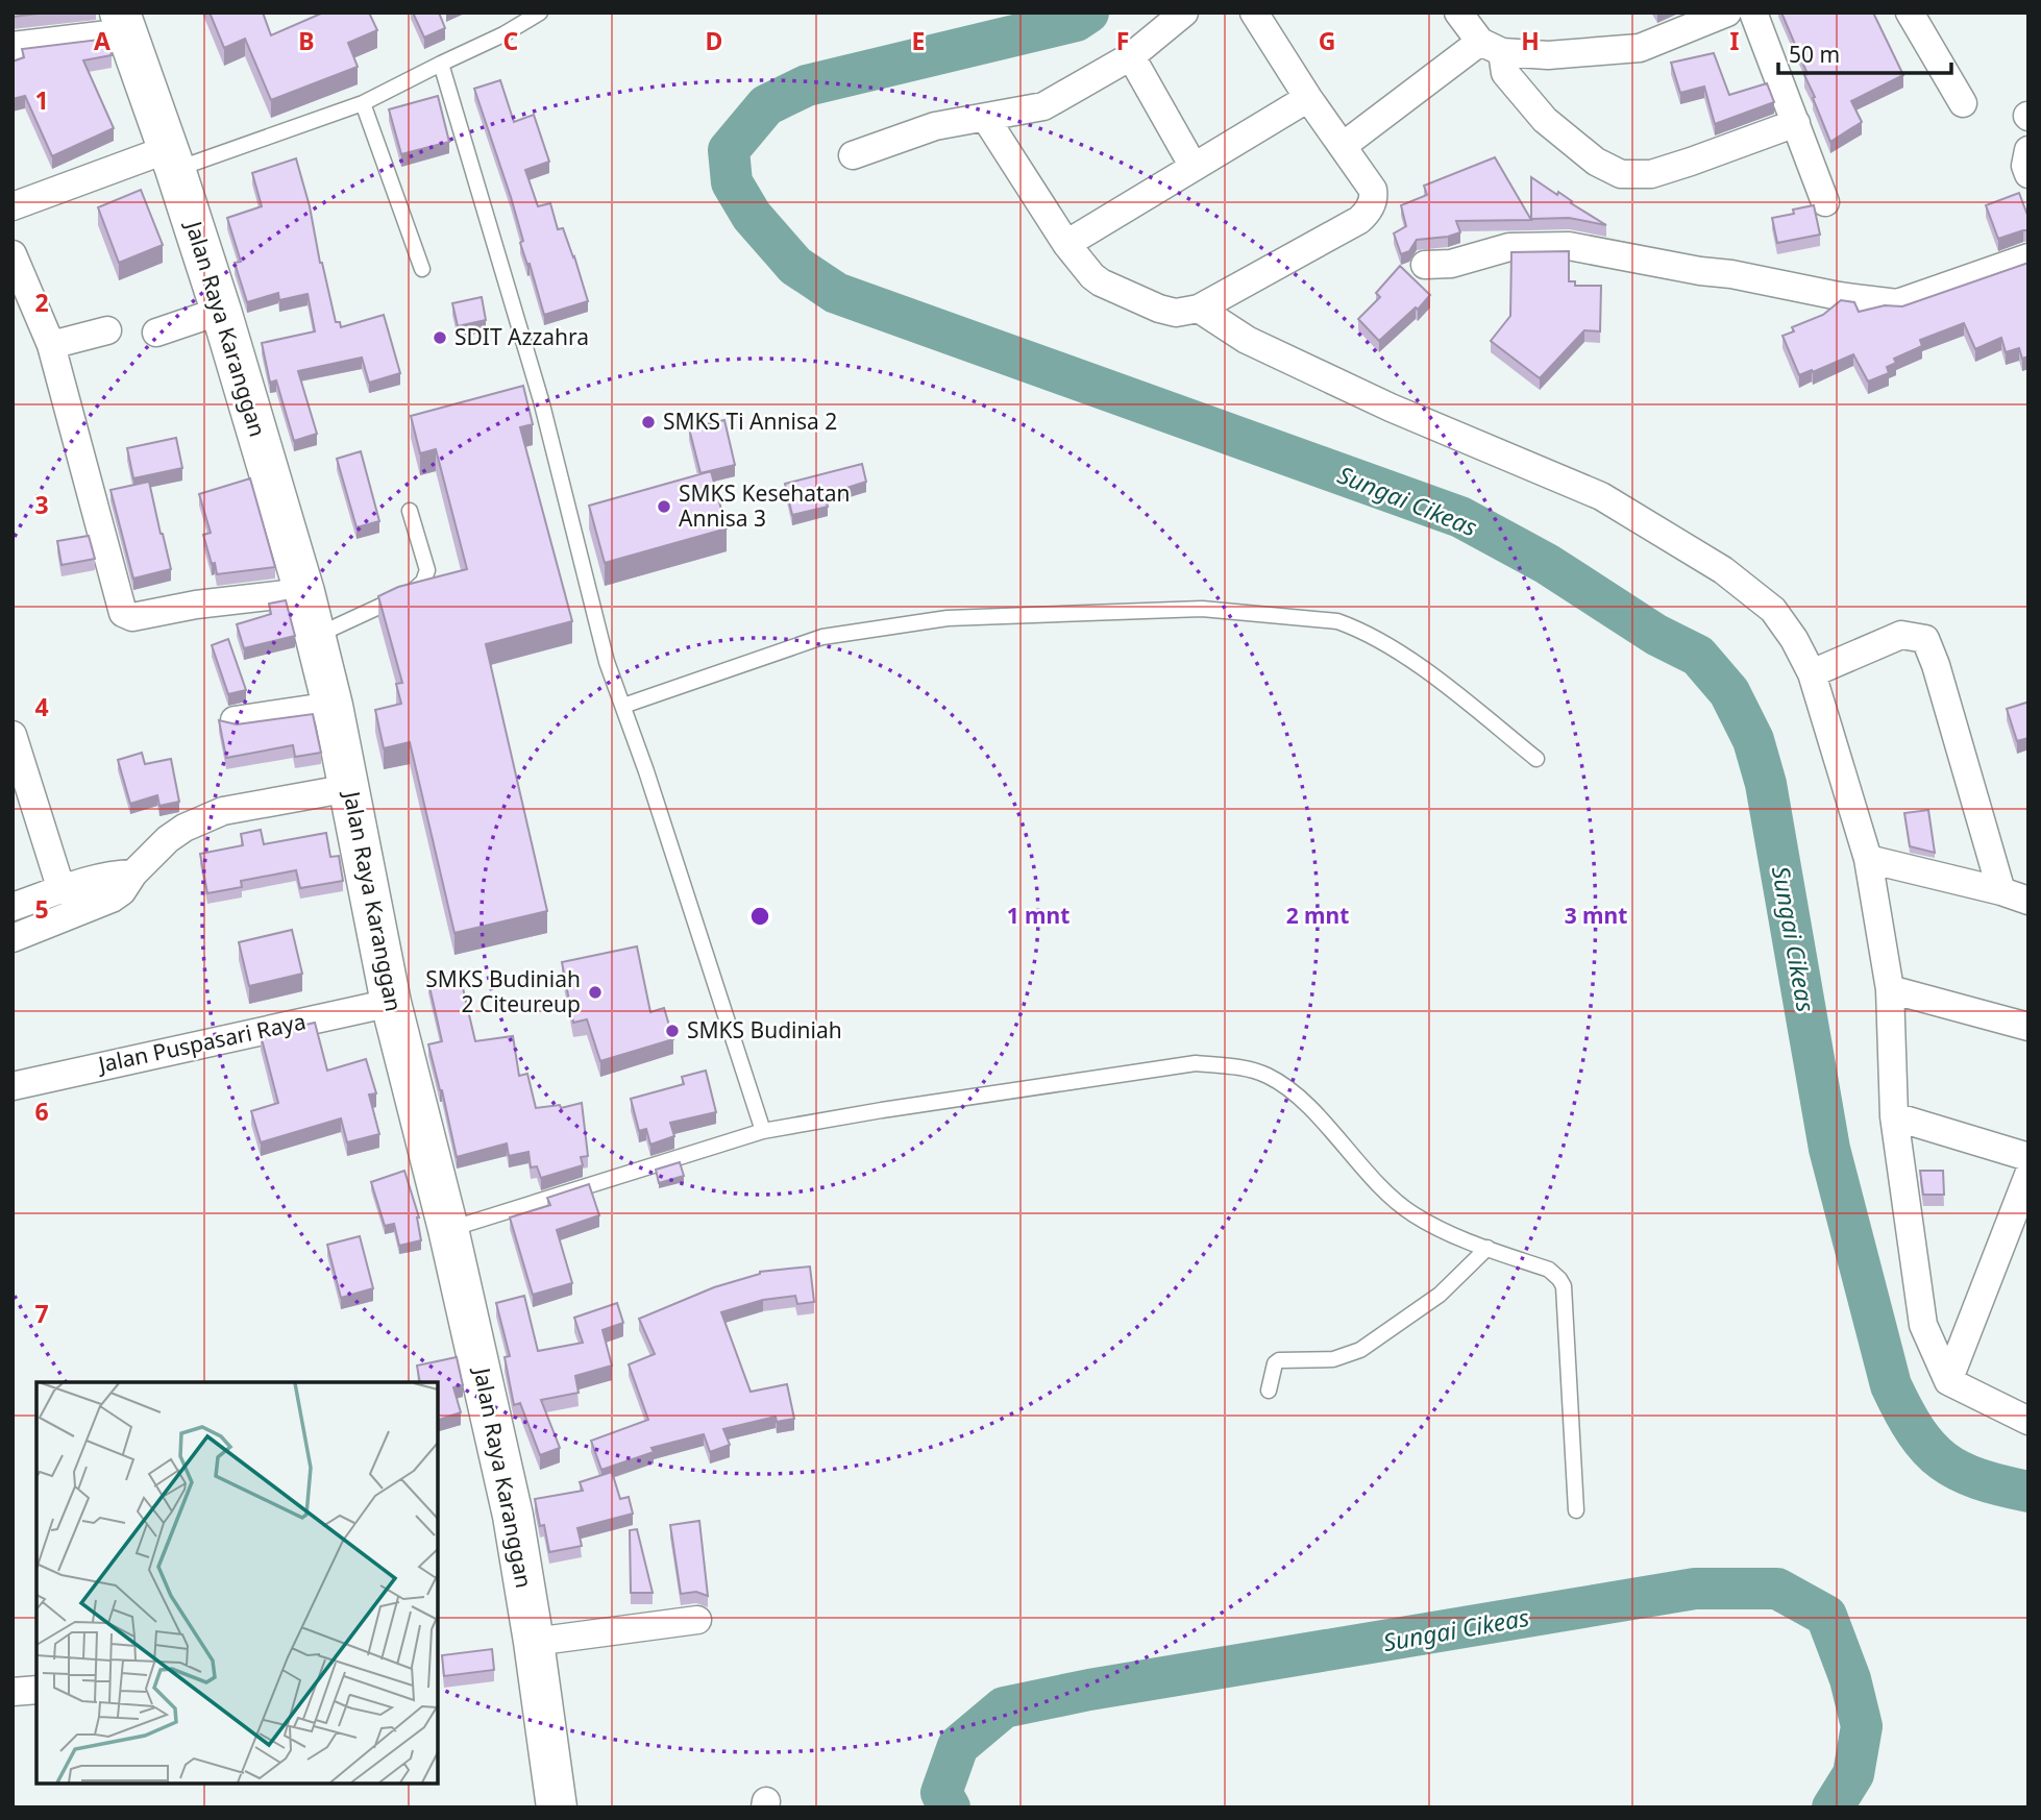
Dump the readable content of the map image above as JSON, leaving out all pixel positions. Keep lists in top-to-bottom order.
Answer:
{
  "streets": {
    "street": ["Jalan Raya Karanggan", "Jalan Puspasari Raya"]
  },
  "crossings": [
    ["Jalan Raya Karanggan", "Jalan Puspasari Raya"]
  ],
  "water": ["Sungai Cikeas"],
  "places": [
    "SDIT Azzahra",
    "SMKS Ti Annisa 2",
    "SMKS Kesehatan Annisa 3",
    "SMKS Budiniah 2 Citeureup",
    "SMKS Budiniah"
  ],
  "scale_bar": "50 m",
  "grid": {
    "columns": [
      "A",
      "B",
      "C",
      "D",
      "E",
      "F",
      "G",
      "H",
      "I"
    ],
    "rows": [
      "1",
      "2",
      "3",
      "4",
      "5",
      "6",
      "7"
    ]
  },
  "rings": ["1 mnt", "2 mnt", "3 mnt"]
}
